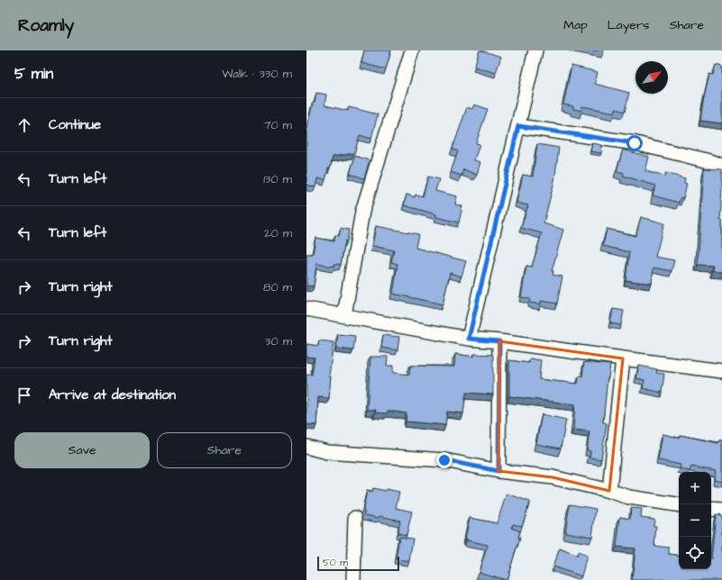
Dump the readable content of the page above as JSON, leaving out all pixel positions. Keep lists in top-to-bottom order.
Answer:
{
  "scale_bar": "50 m",
  "north": "top right",
  "page": {
    "header": "Roamly",
    "nav": ["Map", "Layers", "Share"],
    "heading": ["5 min", "Walk · 330 m"],
    "list": [
      ["Continue", "70 m"],
      ["Turn left", "130 m"],
      ["Turn left", "20 m"],
      ["Turn right", "80 m"],
      ["Turn right", "30 m"],
      "Arrive at destination"
    ],
    "buttons": ["Save", "Share"],
    "map_buttons": ["+", "−"],
    "scale": "50 m"
  }
}
